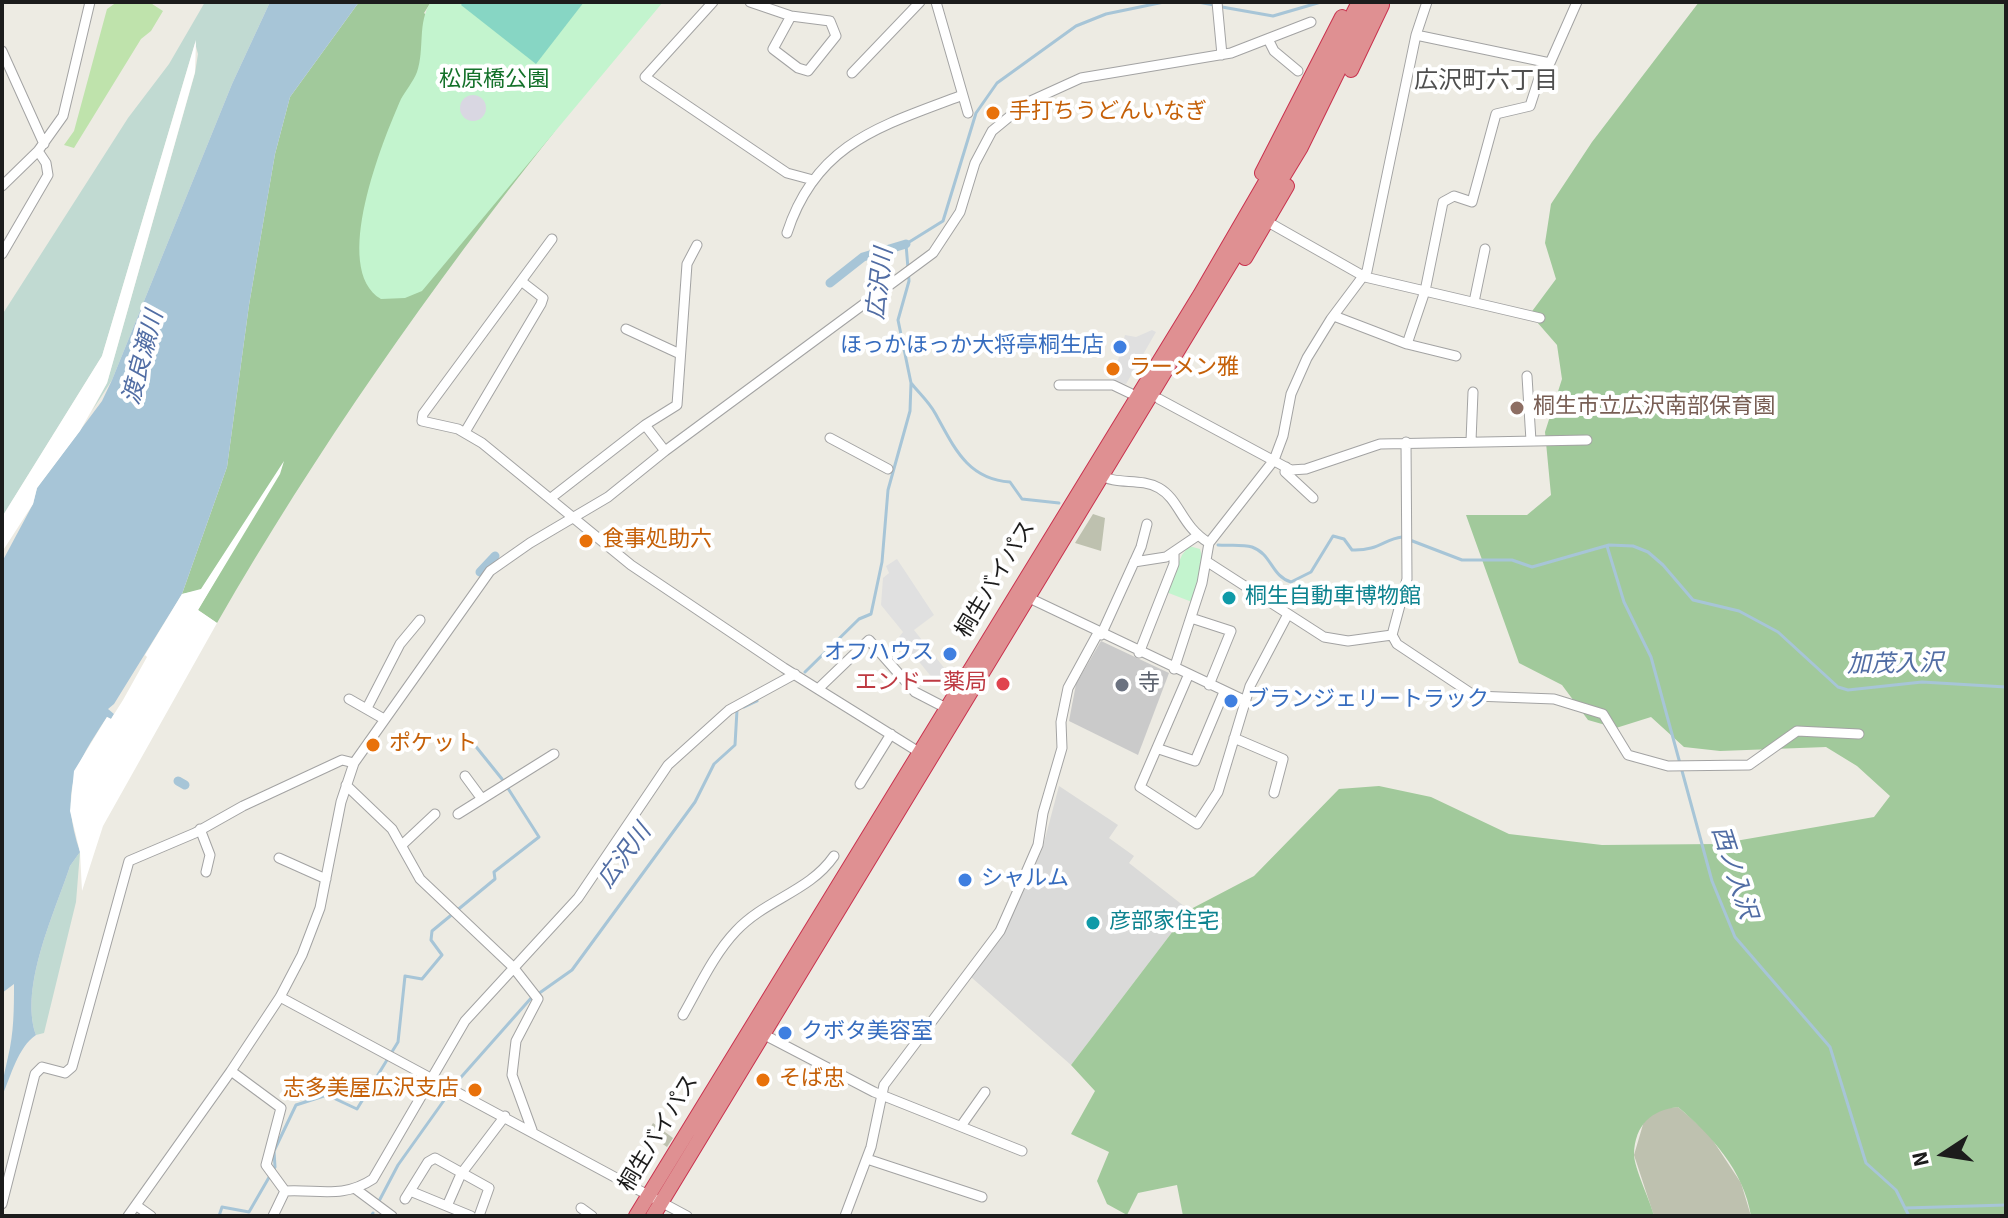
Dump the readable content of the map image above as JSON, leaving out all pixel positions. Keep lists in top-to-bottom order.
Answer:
{
  "streets": {
    "highway": ["桐生バイパス"]
  },
  "districts": ["広沢町六丁目"],
  "water": [
    "広沢川",
    "渡良瀬川",
    "加茂入沢",
    "西ノ入沢"
  ],
  "parks": ["松原橋公園"],
  "places": [
    "手打ちうどんいなぎ",
    "ほっかほっか大将亭桐生店",
    "ラーメン雅",
    "桐生市立広沢南部保育園",
    "食事処助六",
    "桐生自動車博物館",
    "オフハウス",
    "エンドー薬局",
    "寺",
    "ブランジェリートラック",
    "ポケット",
    "シャルム",
    "彦部家住宅",
    "クボタ美容室",
    "そば忠",
    "志多美屋広沢支店"
  ],
  "north": "left"
}
